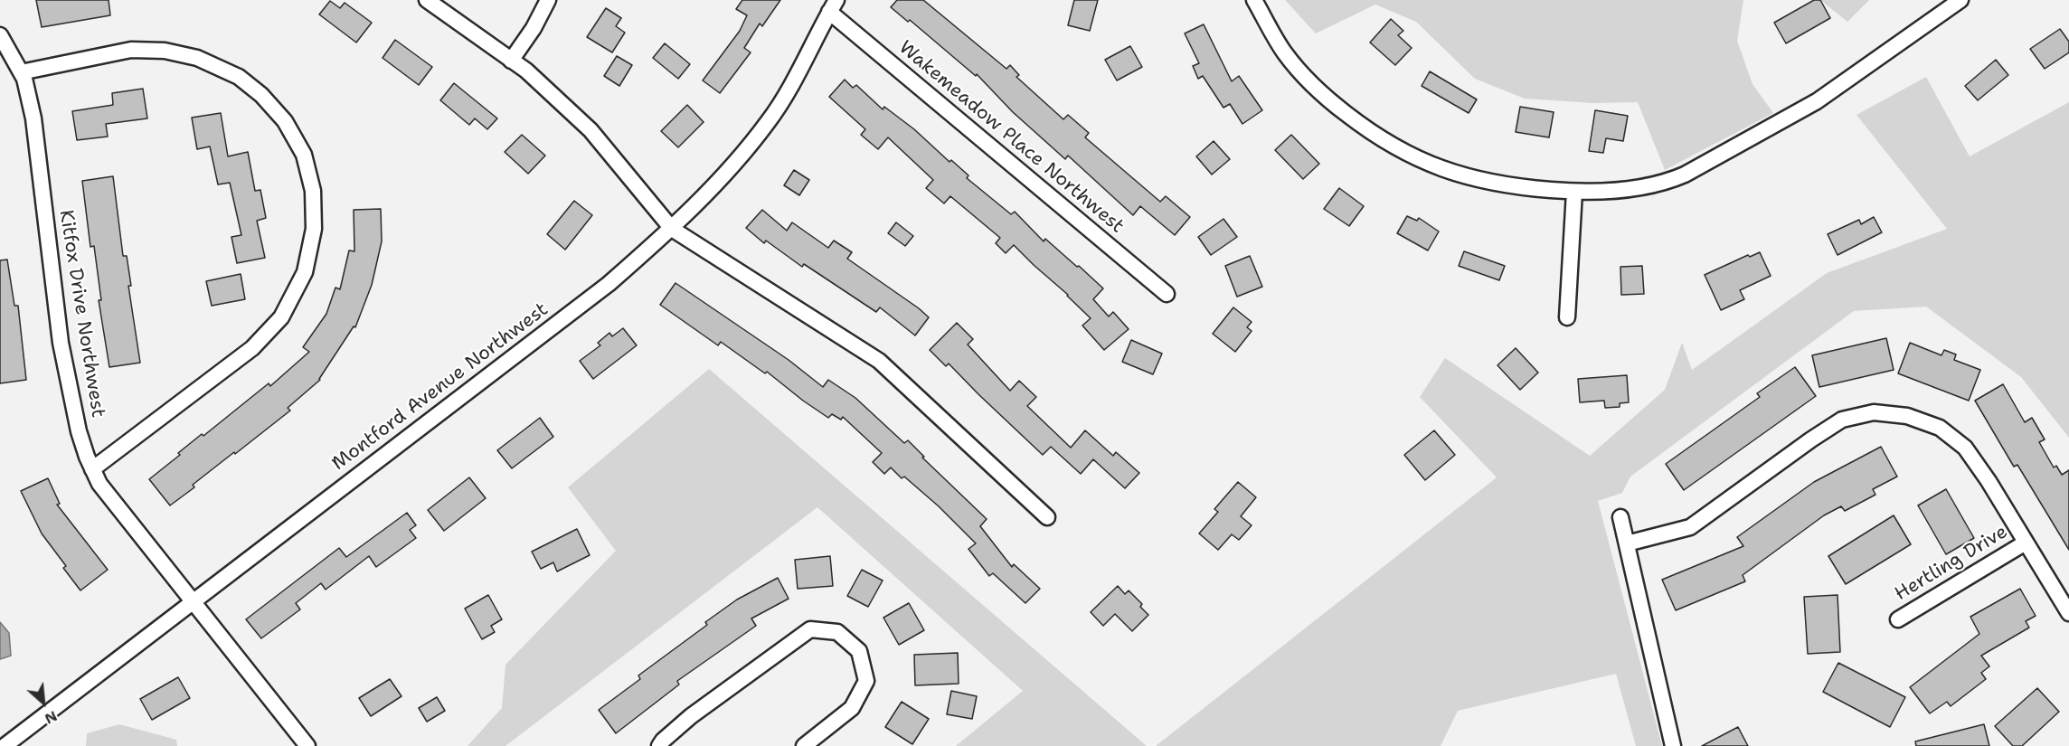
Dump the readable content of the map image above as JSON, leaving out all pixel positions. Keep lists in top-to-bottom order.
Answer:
{
  "streets": {
    "street": [
      "Wakemeadow Place Northwest",
      "Kitfox Drive Northwest",
      "Montford Avenue Northwest",
      "Hertling Drive"
    ]
  },
  "crossings": [
    ["Wakemeadow Place Northwest", "Montford Avenue Northwest"],
    ["Kitfox Drive Northwest", "Montford Avenue Northwest"]
  ],
  "north": "bottom right"
}
